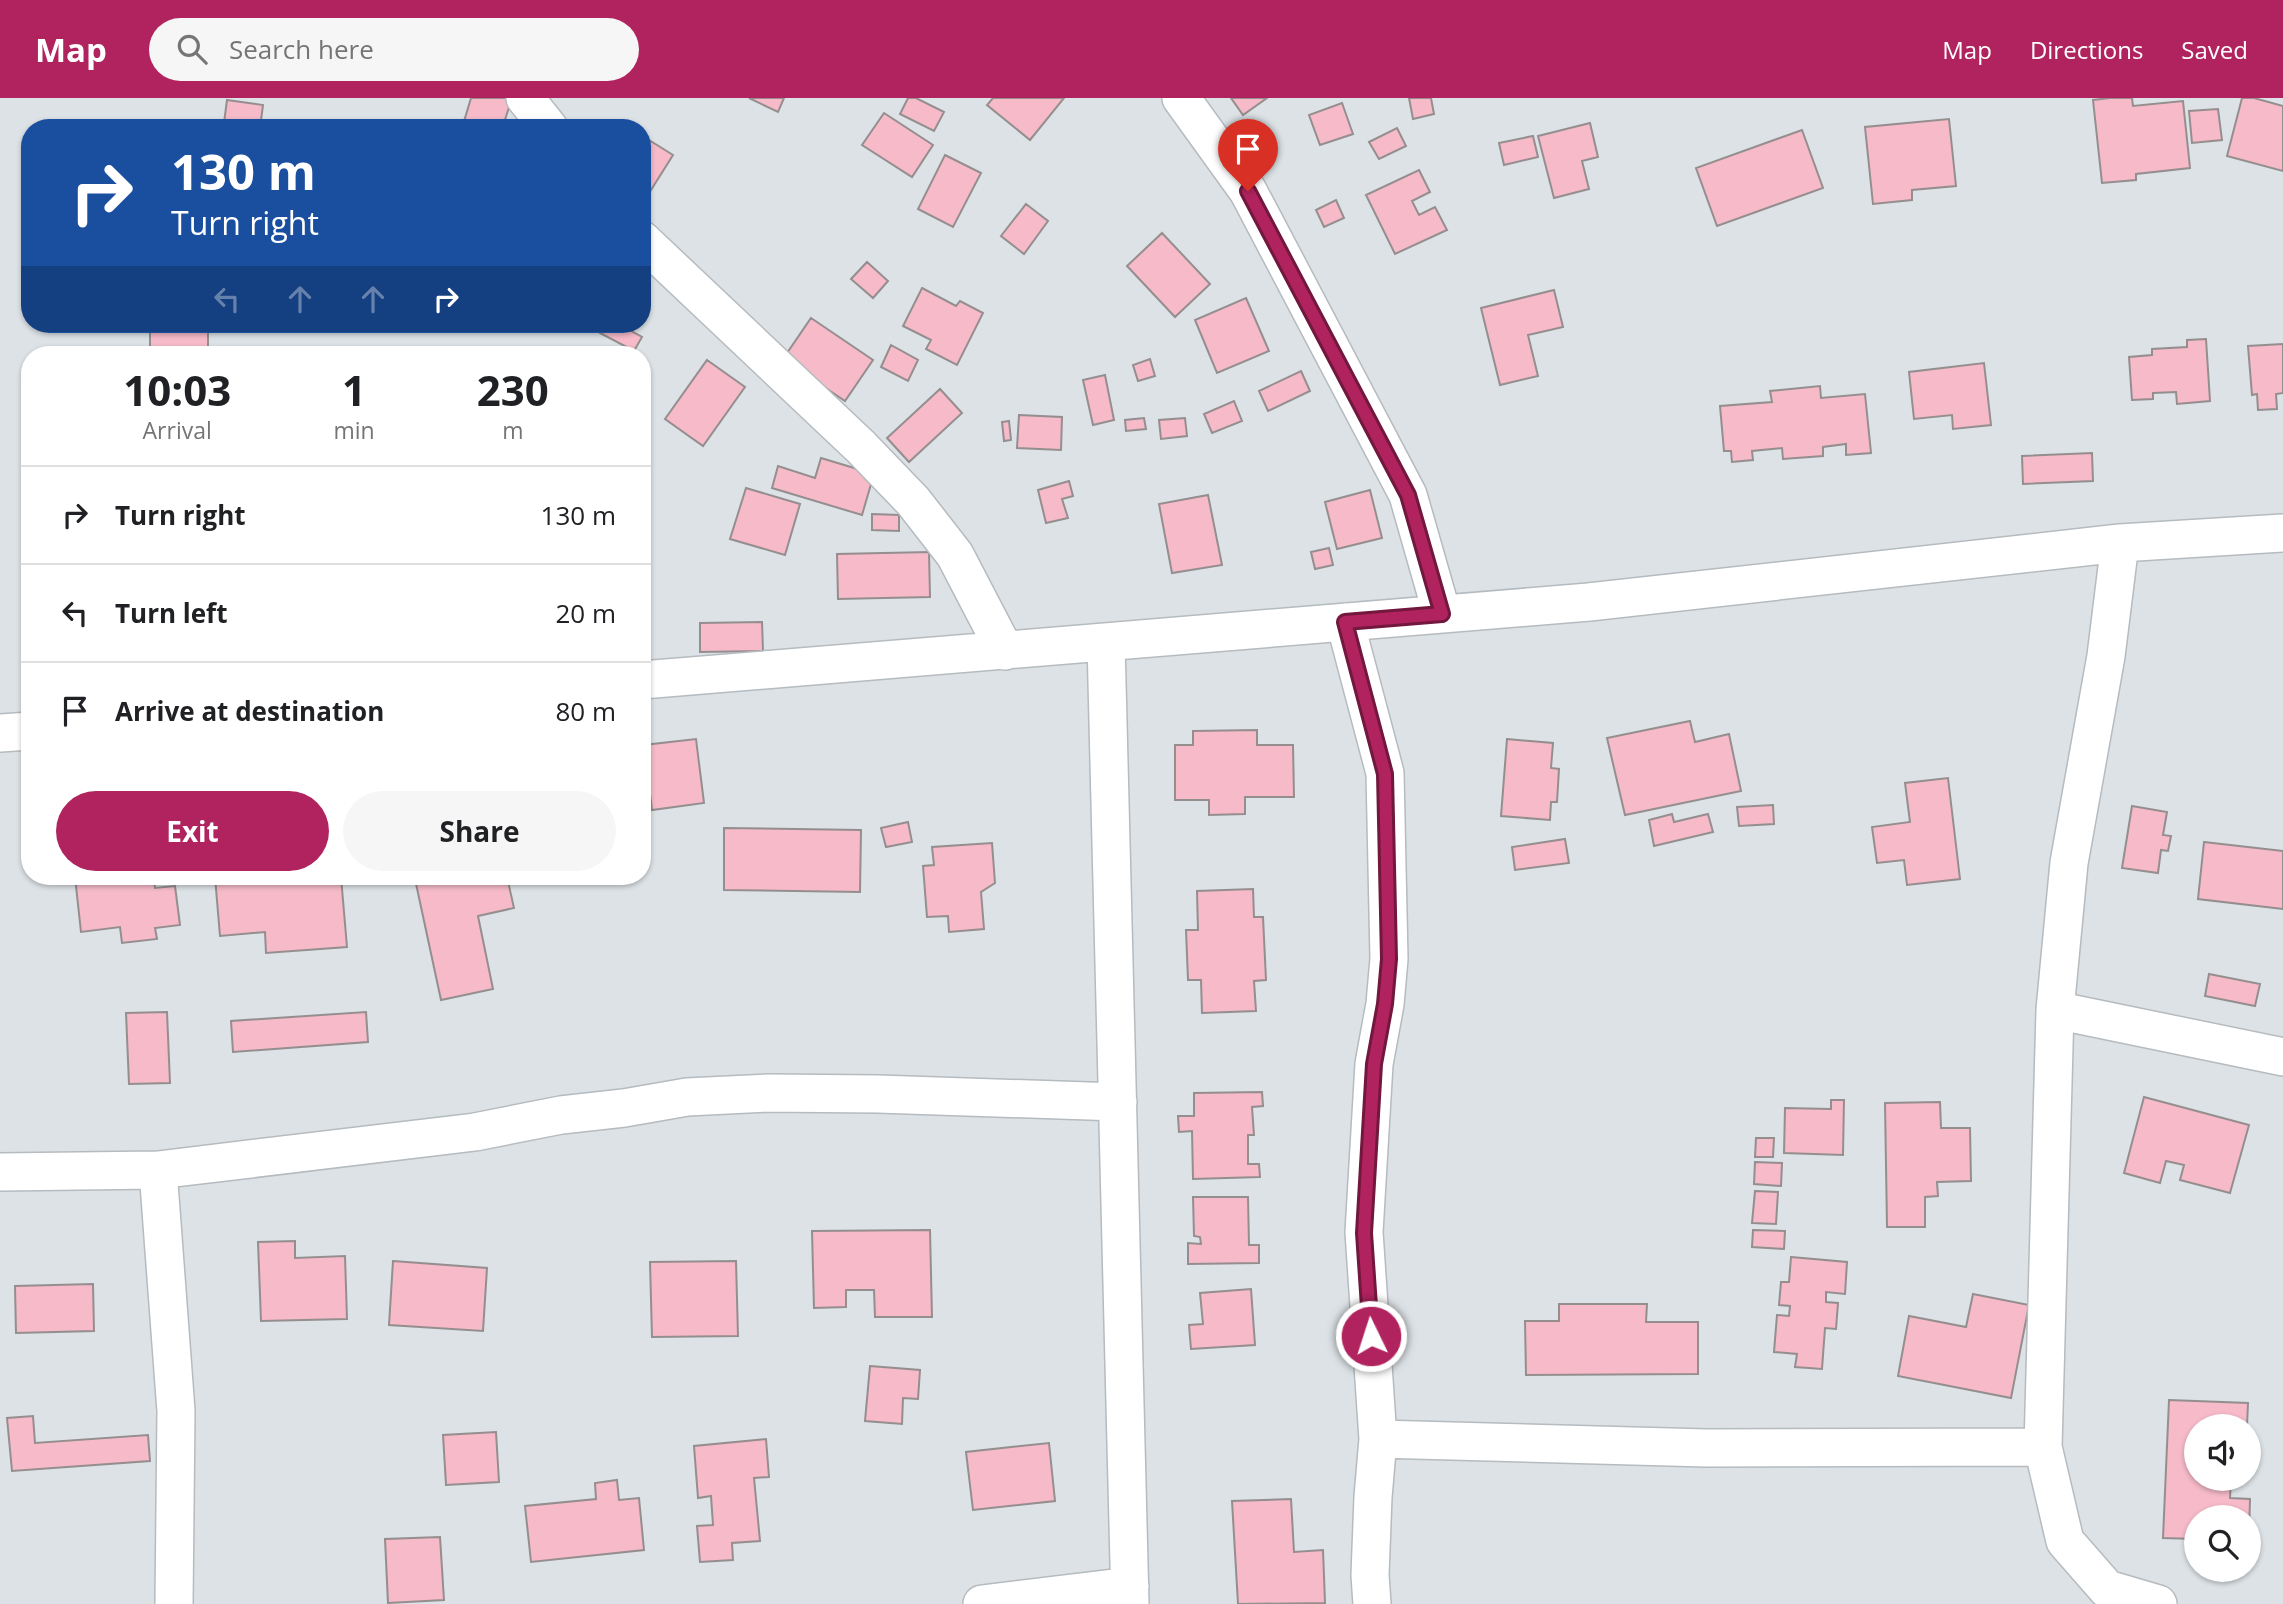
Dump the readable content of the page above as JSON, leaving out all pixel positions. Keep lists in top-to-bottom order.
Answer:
{
  "page": {
    "header": "Map",
    "search": "Search here",
    "nav": ["Map", "Directions", "Saved"],
    "turn": ["130 m", "Turn right"],
    "eta": [
      "10:03",
      "Arrival",
      "1",
      "min",
      "230",
      "m"
    ],
    "list": [
      {
        "name": "Turn right",
        "value": "130 m"
      },
      {
        "name": "Turn left",
        "value": "20 m"
      },
      {
        "name": "Arrive at destination",
        "value": "80 m"
      }
    ],
    "buttons": ["Exit", "Share"]
  }
}
